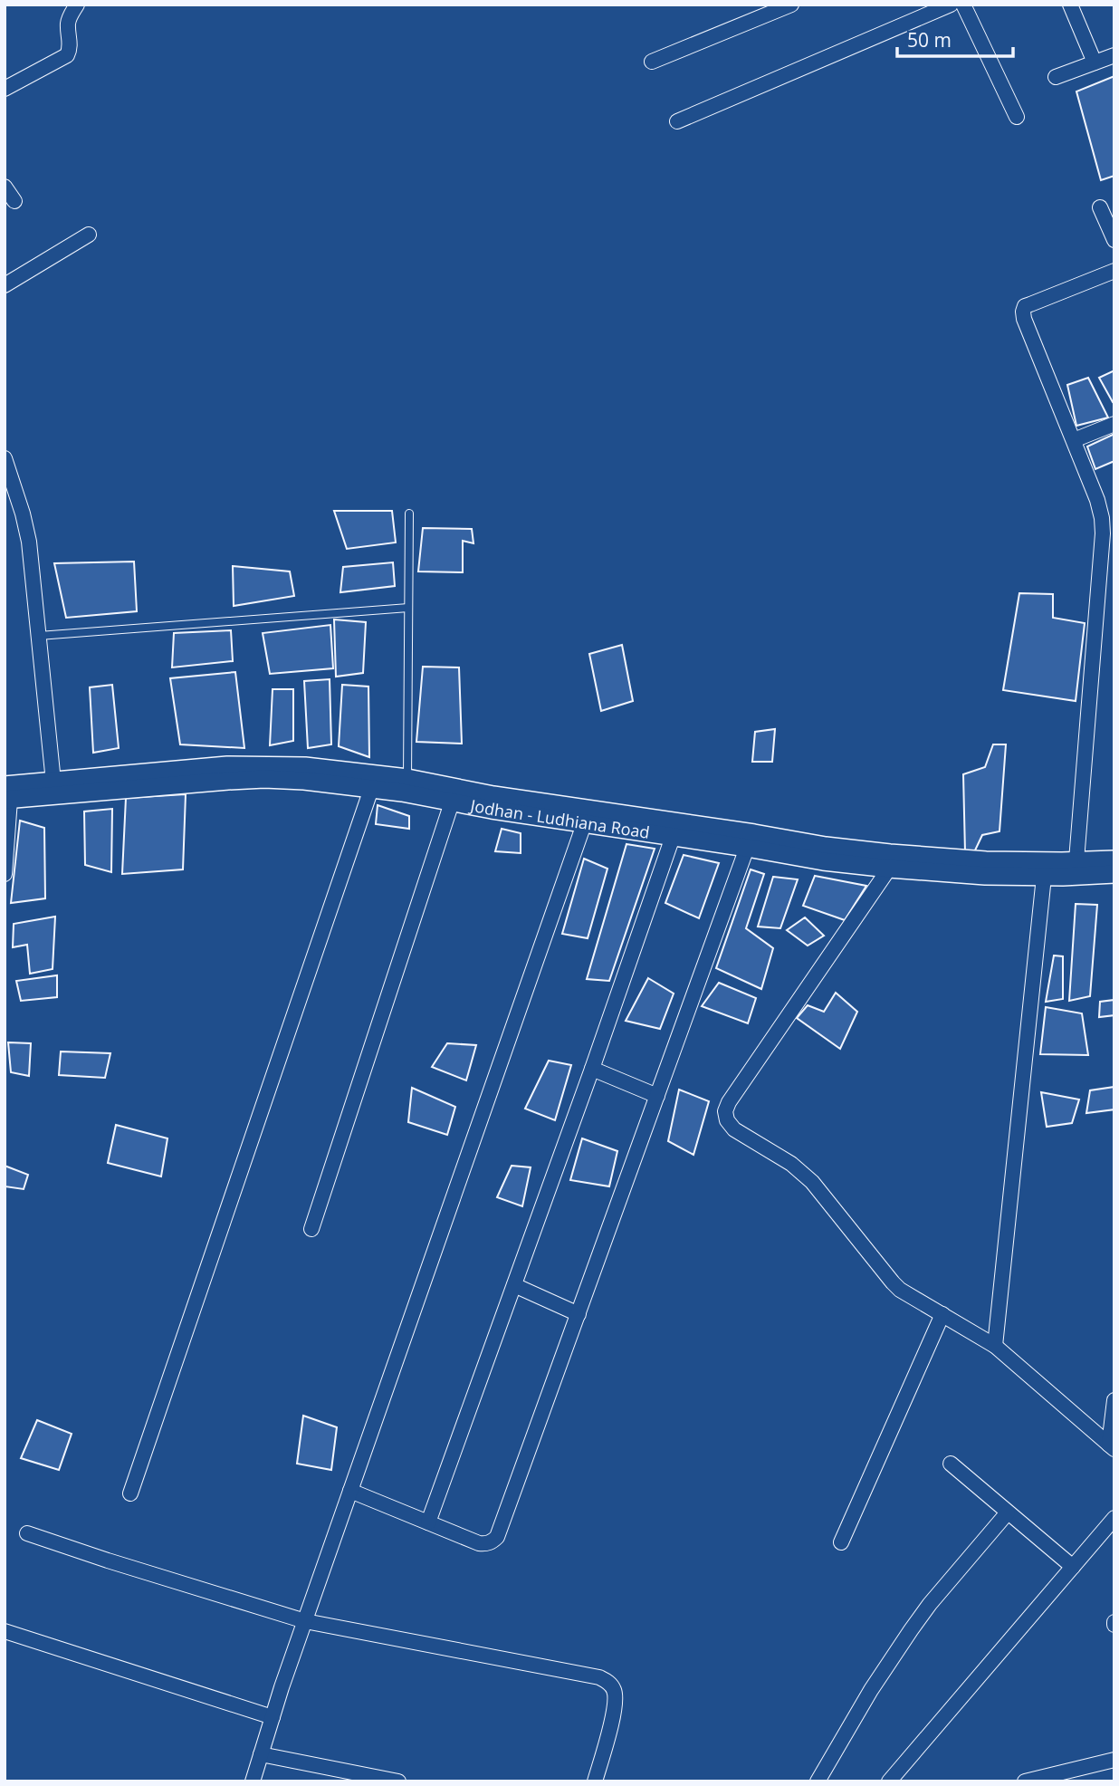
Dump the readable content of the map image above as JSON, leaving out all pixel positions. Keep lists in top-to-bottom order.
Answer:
{
  "streets": {
    "street": ["Jodhan - Ludhiana Road"]
  },
  "scale_bar": "50 m"
}
